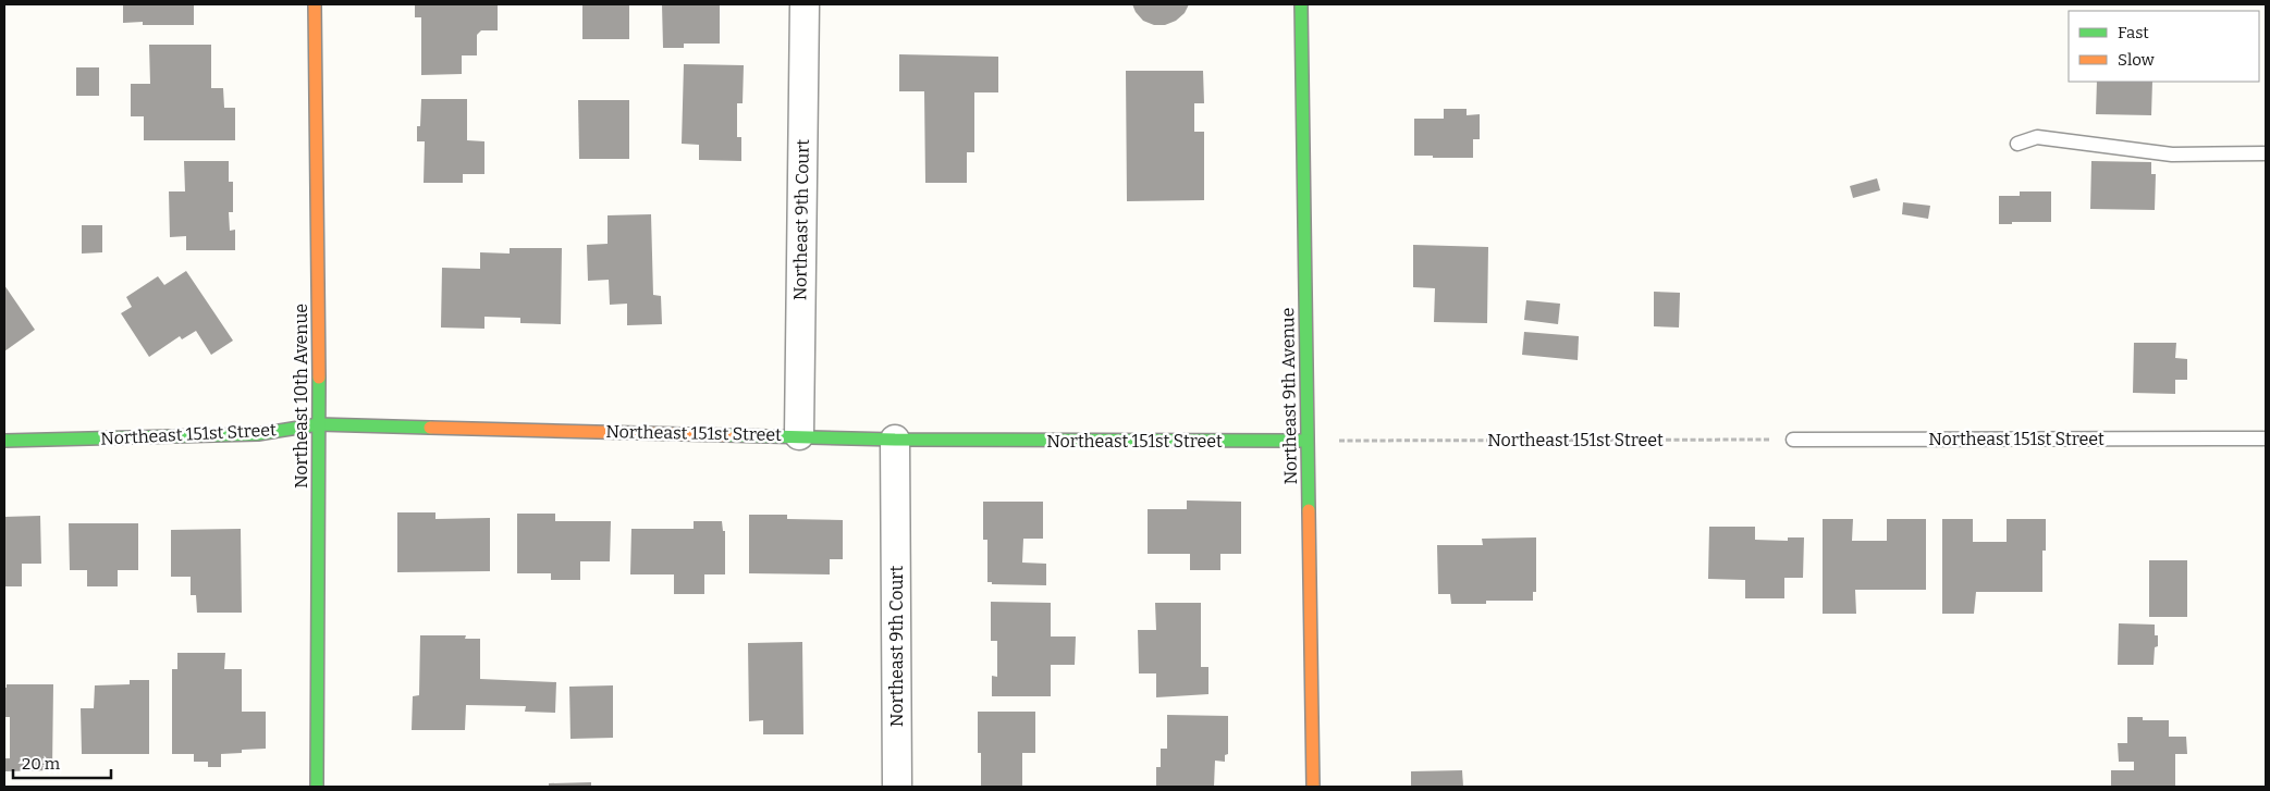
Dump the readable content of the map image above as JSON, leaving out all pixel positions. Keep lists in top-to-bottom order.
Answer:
{
  "streets": {
    "street": [
      "Northeast 9th Court",
      "Northeast 10th Avenue",
      "Northeast 9th Avenue",
      "Northeast 151st Street"
    ]
  },
  "crossings": [
    ["Northeast 9th Court", "Northeast 151st Street"],
    ["Northeast 10th Avenue", "Northeast 151st Street"],
    ["Northeast 9th Avenue", "Northeast 151st Street"]
  ],
  "legend": ["Fast", "Slow"],
  "scale_bar": "20 m"
}
